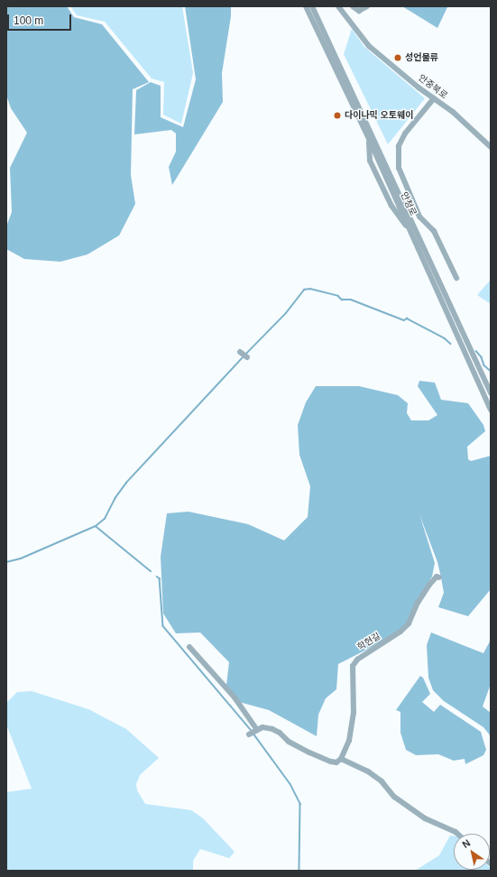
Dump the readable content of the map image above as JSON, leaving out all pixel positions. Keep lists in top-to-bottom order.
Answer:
{
  "streets": {
    "street": ["안중북로", "안청로", "학현길"]
  },
  "places": ["성언물류", "다이나믹 오토웨이"],
  "scale_bar": "100 m",
  "north": "top left"
}
